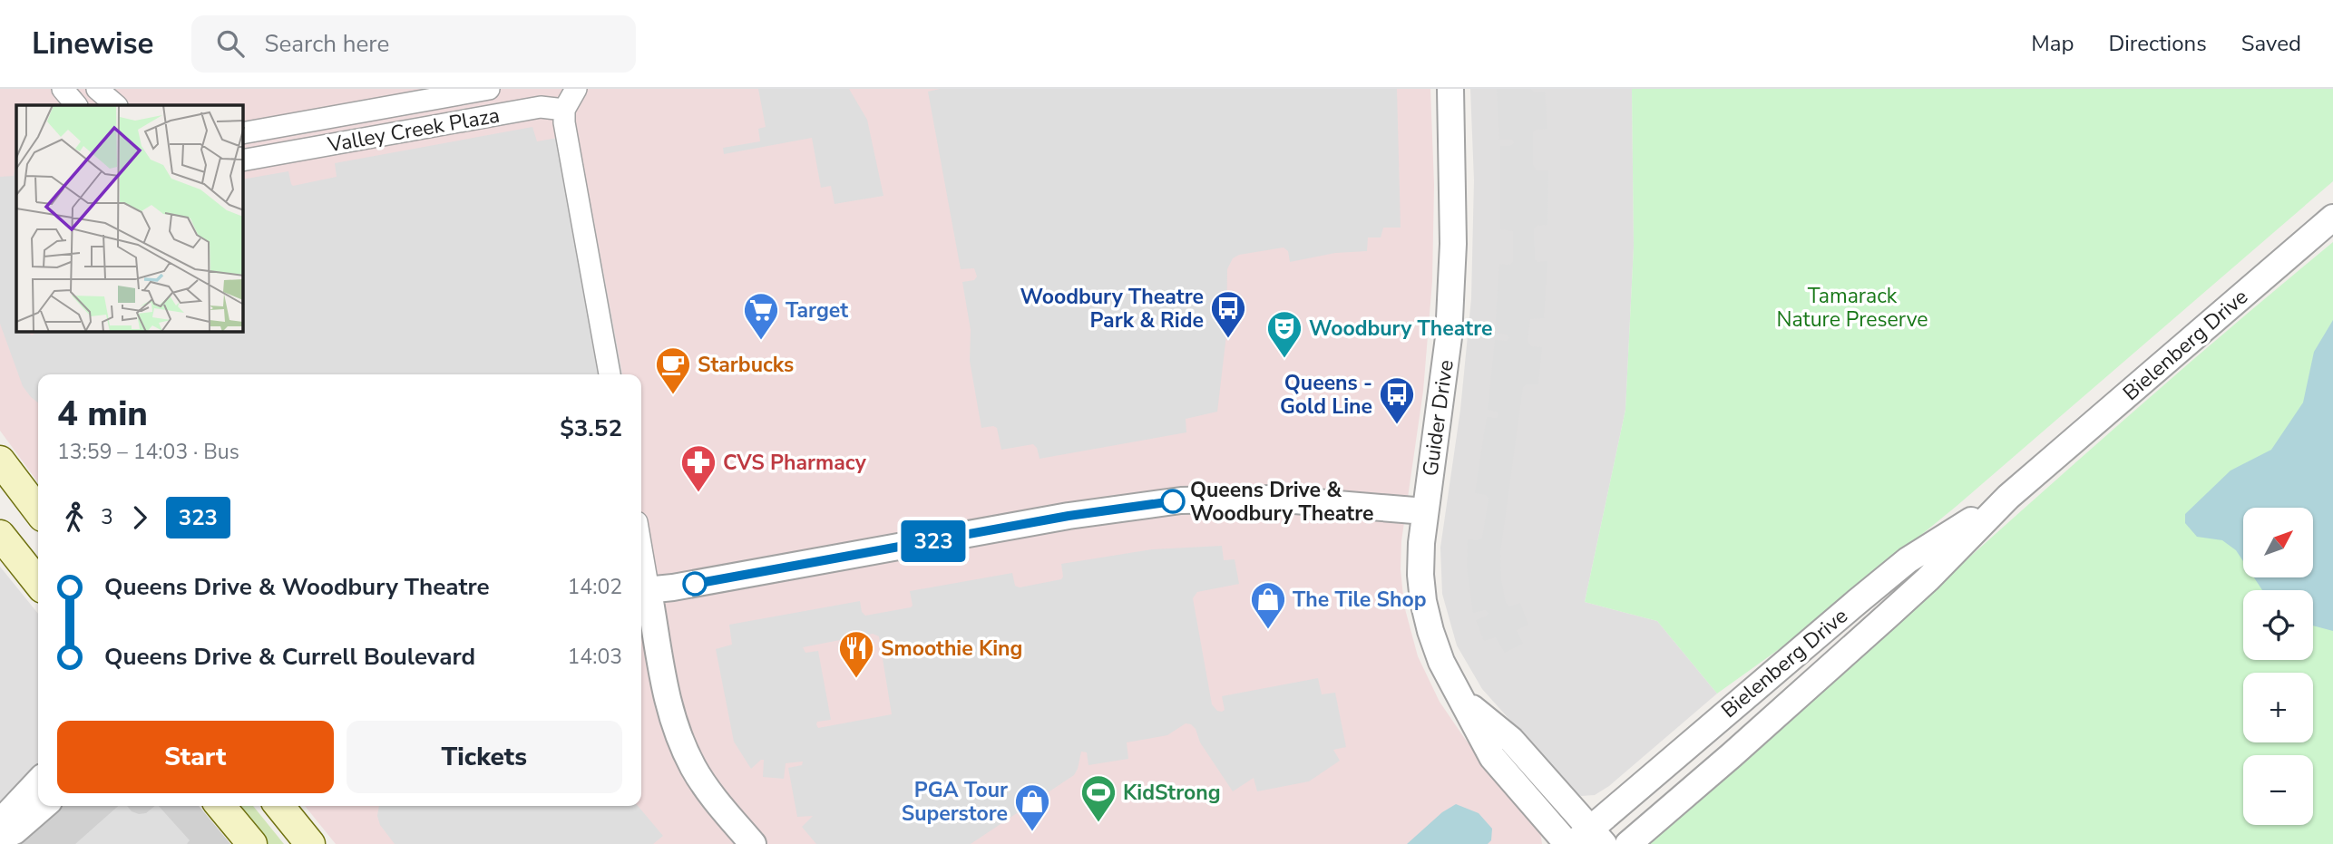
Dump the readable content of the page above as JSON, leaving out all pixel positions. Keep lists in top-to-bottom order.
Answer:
{
  "streets": {
    "street": ["Valley Creek Plaza", "Bielenberg Drive", "Guider Drive"]
  },
  "crossings": [
    ["Bielenberg Drive", "Guider Drive"]
  ],
  "parks": ["Tamarack Nature Preserve"],
  "places": {
    "bus stop": ["Woodbury Theatre Park & Ride", "Queens - Gold Line"],
    "supermarket": ["Target"],
    "theatre": ["Woodbury Theatre"],
    "cafe": ["Starbucks"],
    "pharmacy": ["CVS Pharmacy"],
    "other": ["Queens Drive & Woodbury Theatre"],
    "shop": ["The Tile Shop", "PGA Tour Superstore"],
    "restaurant": ["Smoothie King"],
    "sports": ["KidStrong"]
  },
  "lines": ["bus line 323"],
  "north": "top right",
  "page": {
    "header": "Linewise",
    "search": "Search here",
    "nav": ["Map", "Directions", "Saved"],
    "on_map": "323",
    "heading": ["4 min", "13:59 – 14:03 · Bus", "$3.52"],
    "legs": ["3", "323"],
    "map_buttons": ["+", "−"],
    "list": [
      {
        "name": "Queens Drive & Woodbury Theatre",
        "value": "14:02"
      },
      {
        "name": "Queens Drive & Currell Boulevard",
        "value": "14:03"
      }
    ],
    "buttons": ["Start", "Tickets"]
  }
}
